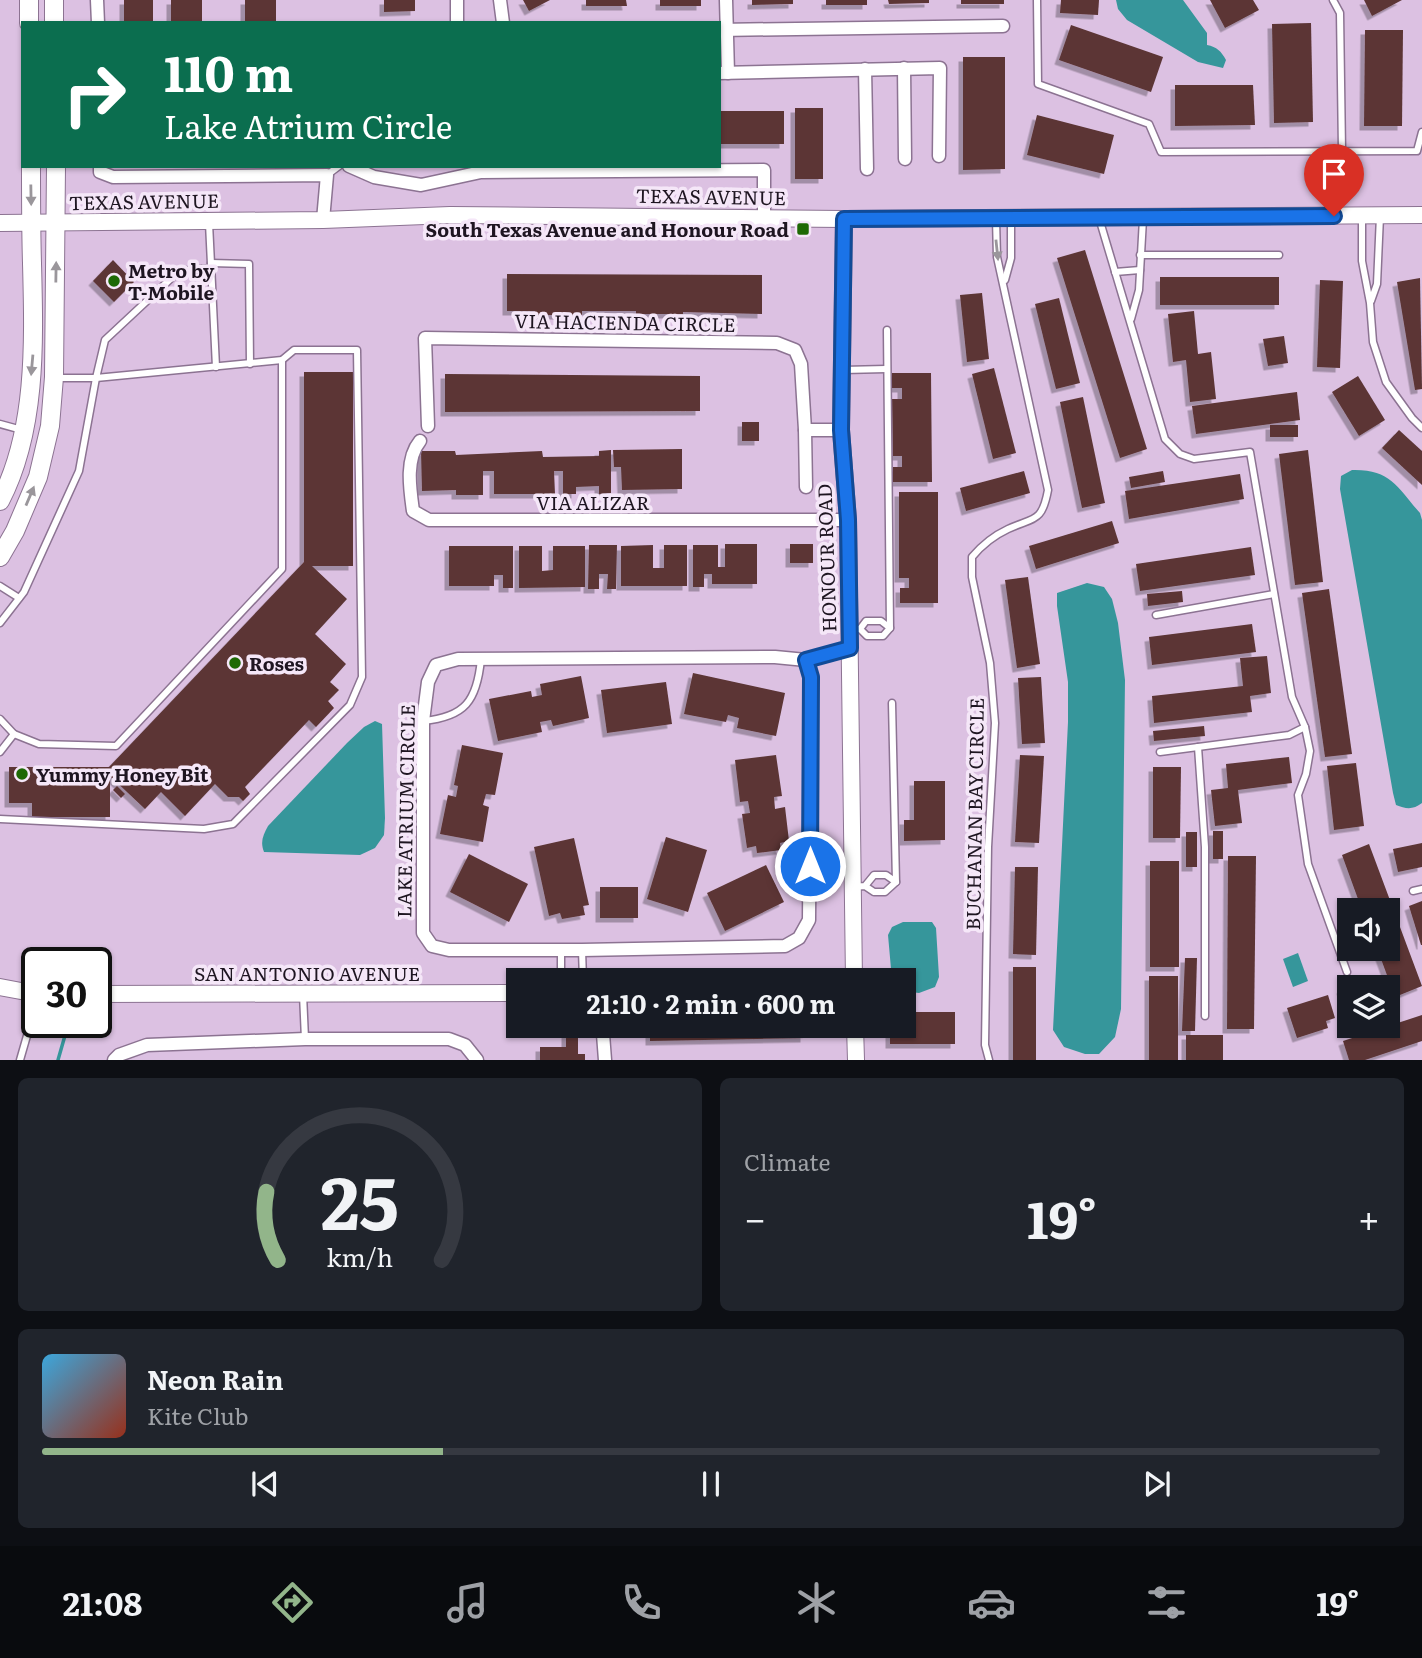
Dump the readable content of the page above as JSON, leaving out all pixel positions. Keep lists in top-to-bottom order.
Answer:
{
  "streets": {
    "street": [
      "TEXAS AVENUE",
      "VIA HACIENDA CIRCLE",
      "VIA ALIZAR",
      "HONOUR ROAD",
      "LAKE ATRIUM CIRCLE",
      "SAN ANTONIO AVENUE"
    ],
    "lane": ["BUCHANAN BAY CIRCLE"]
  },
  "crossings": [
    ["TEXAS AVENUE", "HONOUR ROAD"],
    ["TEXAS AVENUE", "BUCHANAN BAY CIRCLE"],
    ["VIA ALIZAR", "HONOUR ROAD"],
    ["HONOUR ROAD", "LAKE ATRIUM CIRCLE"]
  ],
  "places": {
    "transit": ["South Texas Avenue and Honour Road"],
    "other": ["Metro by T-Mobile", "Roses", "Yummy Honey Bit"]
  },
  "page": {
    "turn": ["110 m", "Lake Atrium Circle"],
    "limit": "30",
    "trip": "21:10 · 2 min · 600 m",
    "tile": "Climate",
    "heat": ["−", "19°", "+"],
    "song": ["Neon Rain", "Kite Club"],
    "tabs": ["21:08", "19°"],
    "gauge": ["25", "km/h"]
  }
}
